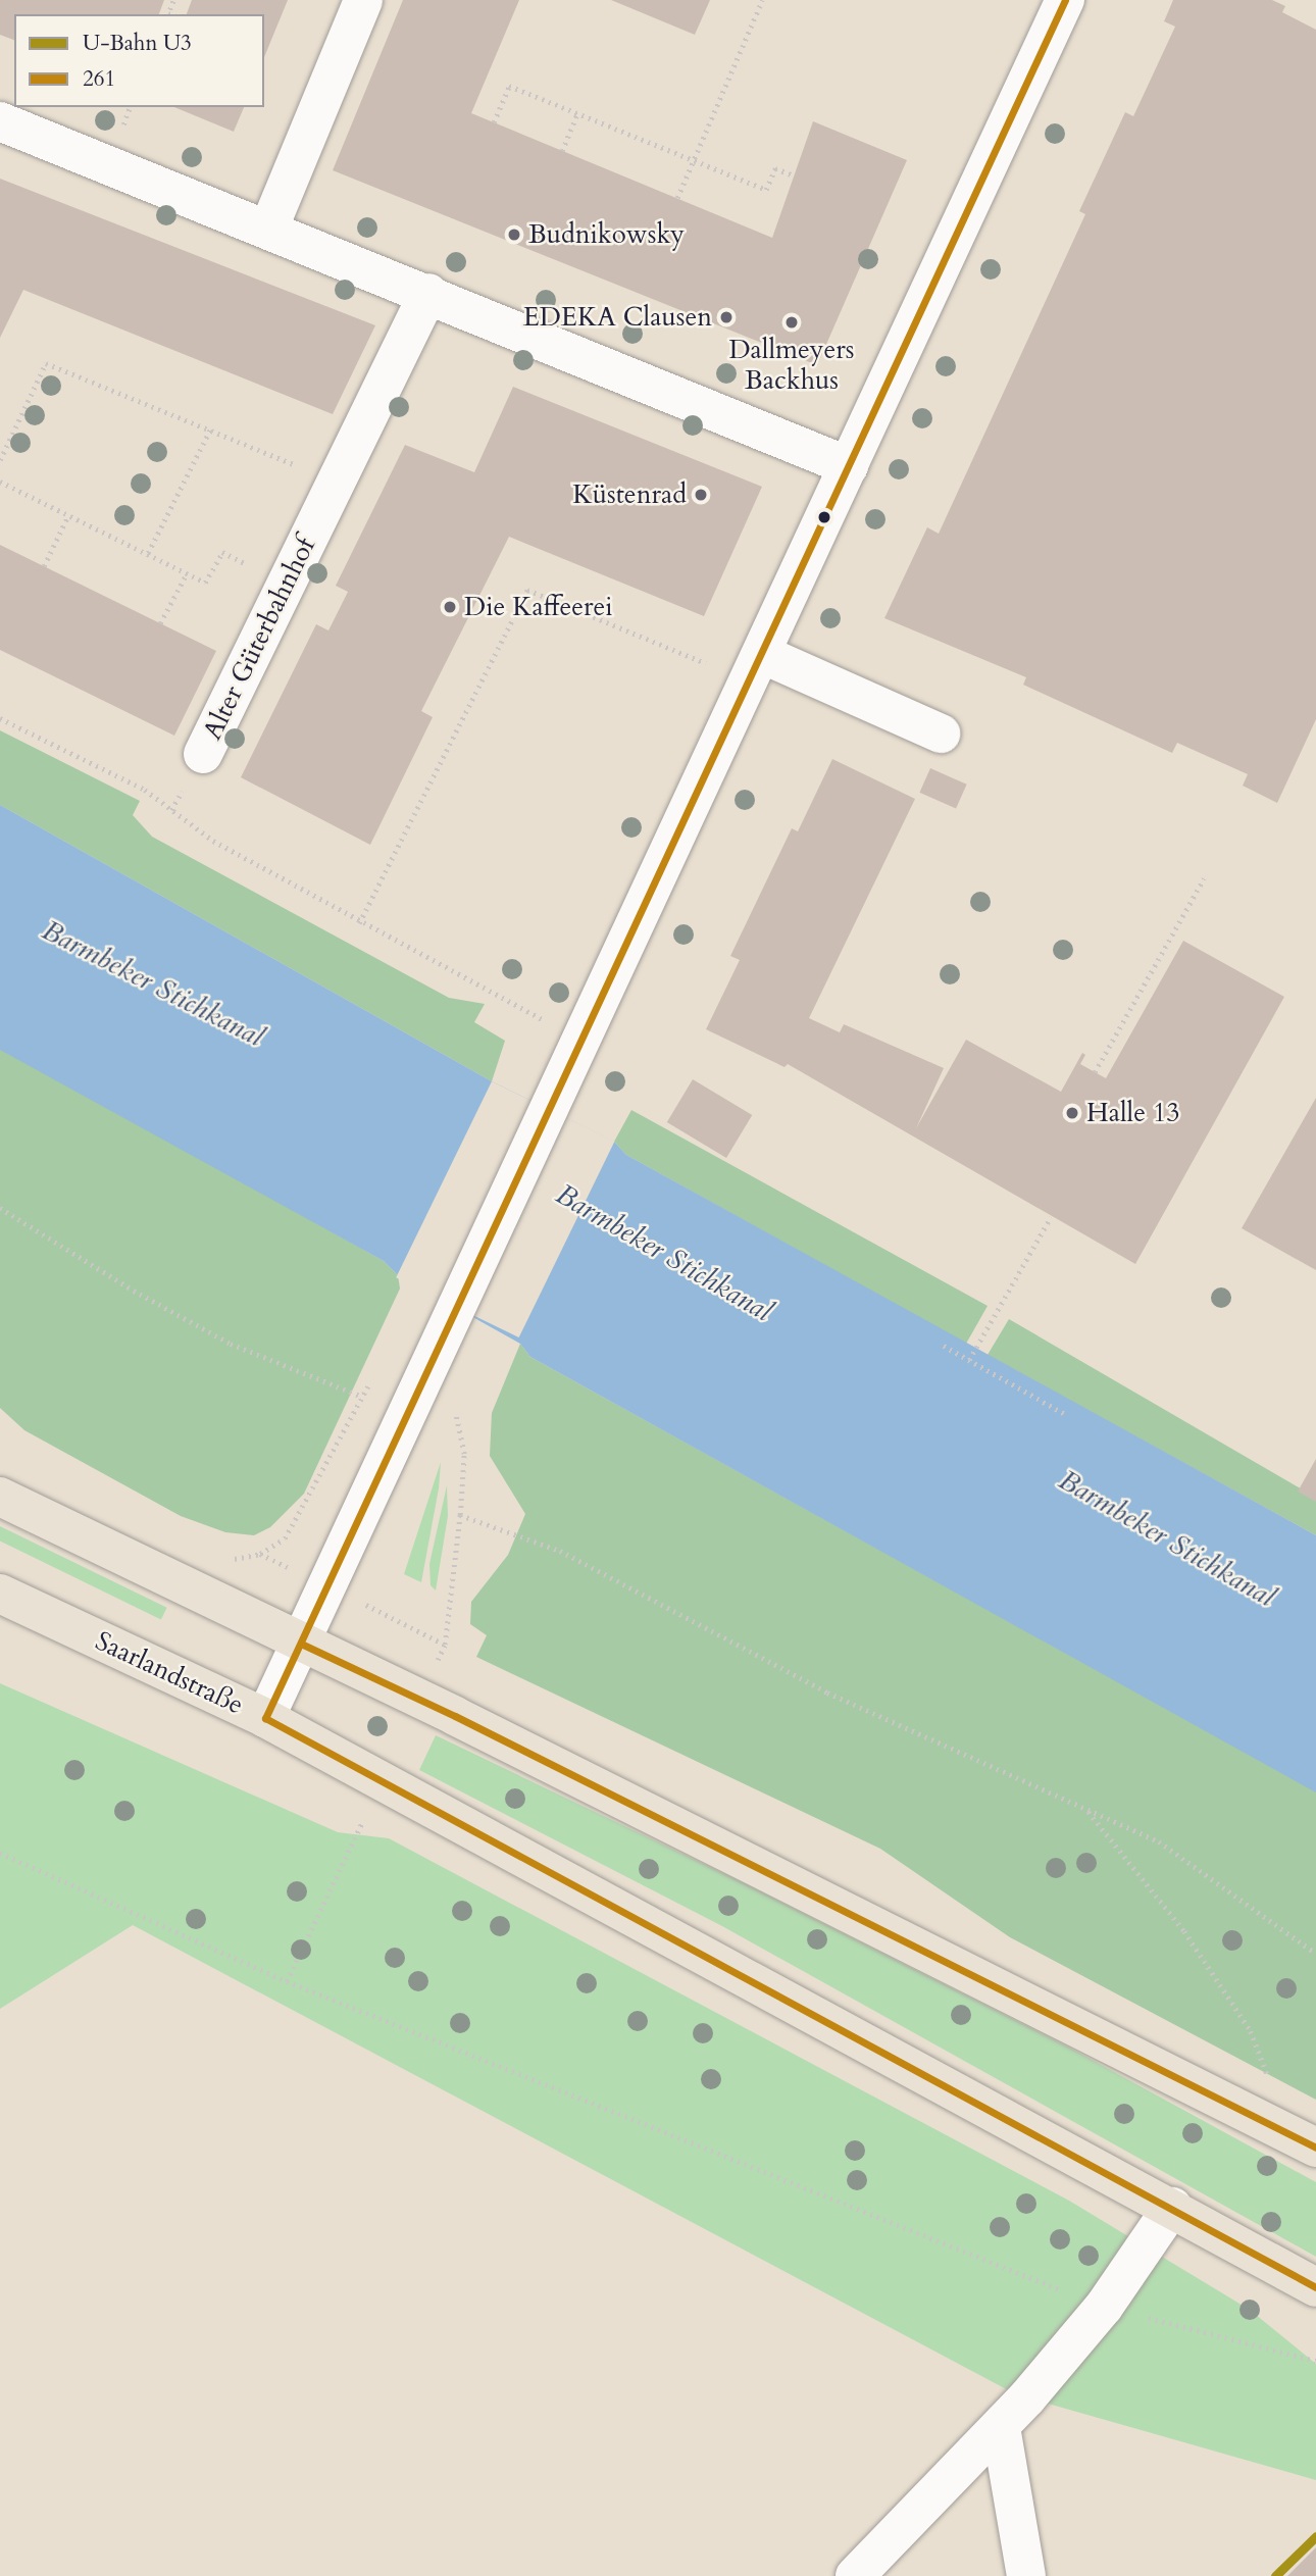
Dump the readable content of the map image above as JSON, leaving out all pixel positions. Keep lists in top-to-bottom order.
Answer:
{
  "streets": {
    "main road": ["Saarlandstraße"],
    "street": ["Alter Güterbahnhof"]
  },
  "water": ["Barmbeker Stichkanal"],
  "places": [
    "Budnikowsky",
    "EDEKA Clausen",
    "Dallmeyers Backhus",
    "Küstenrad",
    "Die Kaffeerei",
    "Halle 13"
  ],
  "lines": ["transit line 261", "metro line U3"],
  "legend": ["U-Bahn U3", "261"]
}
